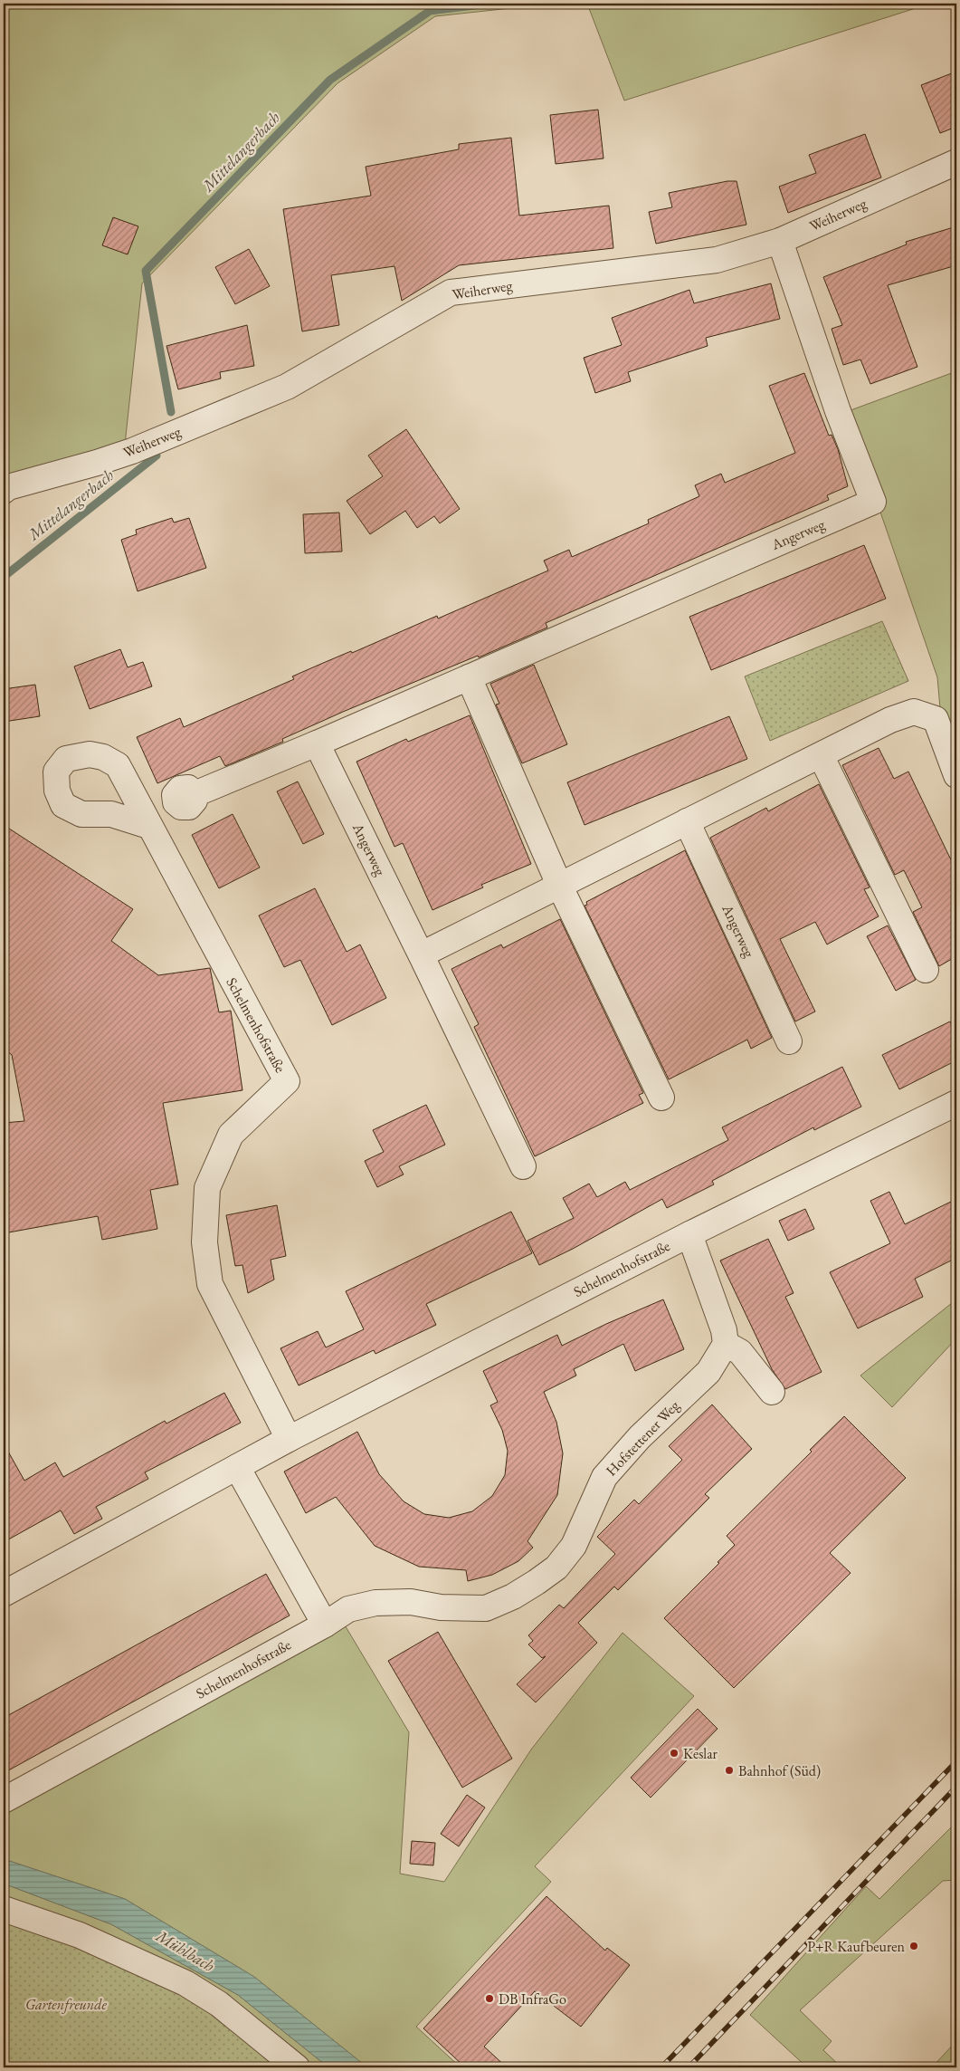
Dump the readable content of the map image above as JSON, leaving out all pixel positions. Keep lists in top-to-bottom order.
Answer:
{
  "streets": {
    "street": [
      "Weiherweg",
      "Angerweg",
      "Schelmenhofstraße",
      "Hofstettener Weg"
    ]
  },
  "crossings": [
    ["Weiherweg", "Angerweg"],
    ["Schelmenhofstraße", "Hofstettener Weg"]
  ],
  "water": ["Mittelangerbach", "Mühlbach"],
  "parks": ["Gartenfreunde"],
  "places": [
    "Keslar",
    "Bahnhof (Süd)",
    "P+R Kaufbeuren",
    "DB InfraGo"
  ]
}
